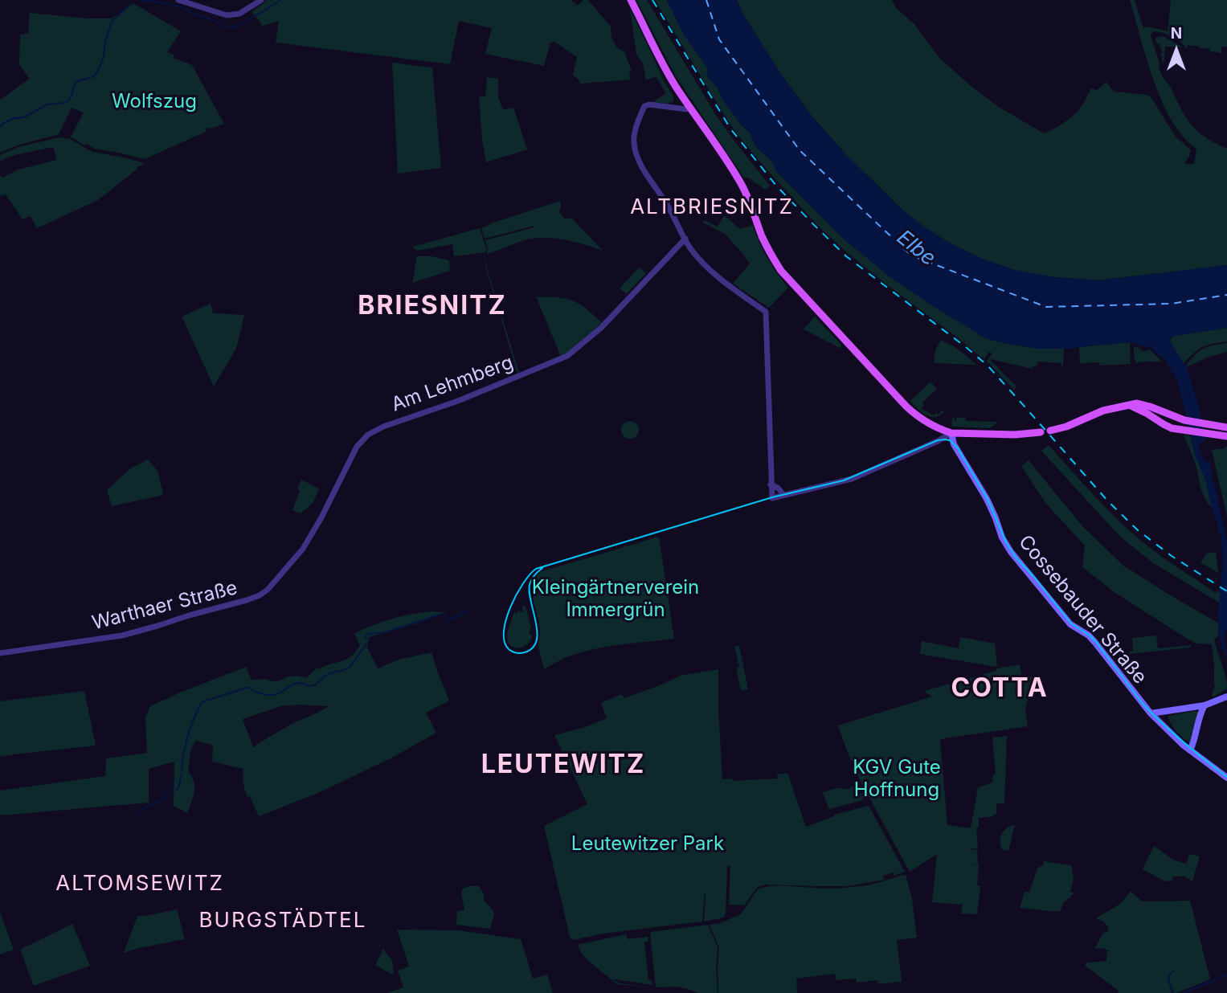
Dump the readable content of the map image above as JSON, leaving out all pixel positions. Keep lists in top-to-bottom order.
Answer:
{
  "streets": {
    "main road": ["Cossebauder Straße"],
    "street": ["Am Lehmberg", "Warthaer Straße"]
  },
  "crossings": [
    ["Am Lehmberg", "Warthaer Straße"]
  ],
  "districts": [
    "ALTBRIESNITZ",
    "BRIESNITZ",
    "COTTA",
    "LEUTEWITZ",
    "ALTOMSEWITZ",
    "BURGSTÄDTEL"
  ],
  "water": ["Elbe"],
  "parks": [
    "Wolfszug",
    "Kleingärtnerverein Immergrün",
    "KGV Gute Hoffnung",
    "Leutewitzer Park"
  ],
  "north": "top"
}
